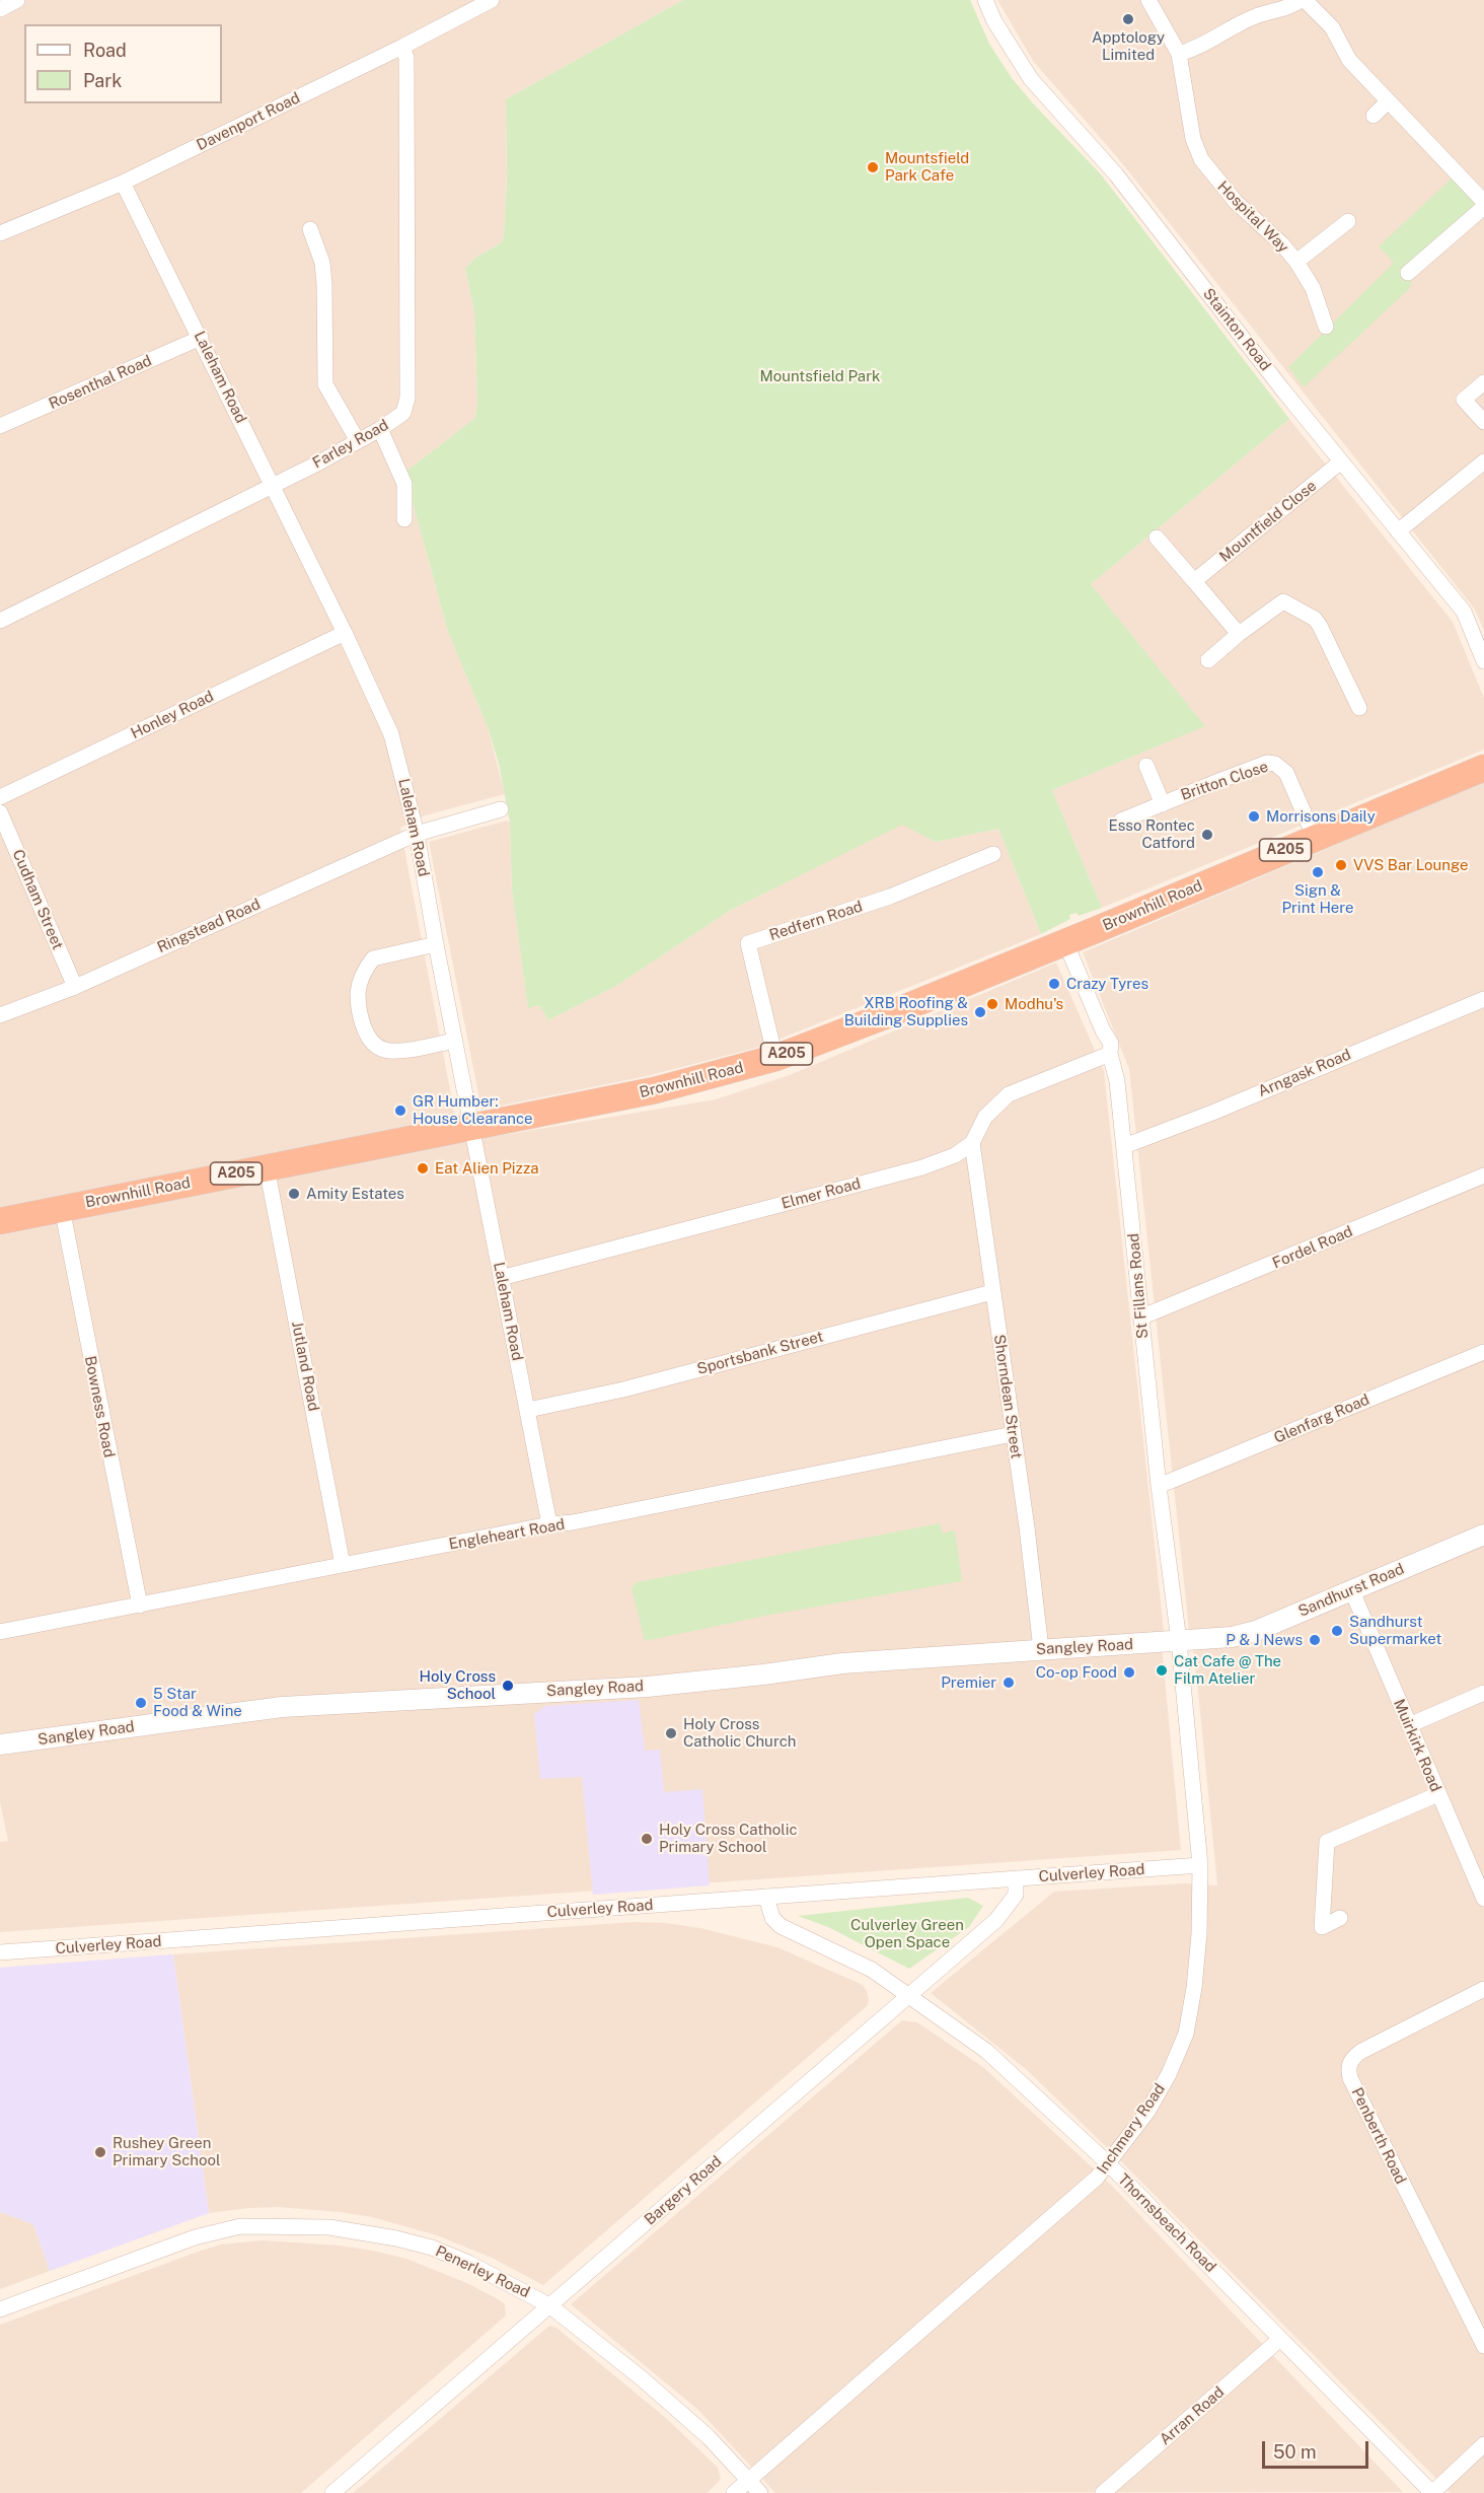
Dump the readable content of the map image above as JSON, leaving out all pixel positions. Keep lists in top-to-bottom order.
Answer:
{
  "streets": {
    "highway": ["A205", "Brownhill Road"],
    "street": [
      "Davenport Road",
      "Hospital Way",
      "Stainton Road",
      "Laleham Road",
      "Rosenthal Road",
      "Farley Road",
      "Mountfield Close",
      "Honley Road",
      "Britton Close",
      "Cudham Street",
      "Redfern Road",
      "Ringstead Road",
      "Arngask Road",
      "Elmer Road",
      "Fordel Road",
      "St Fillans Road",
      "Sportsbank Street",
      "Jutland Road",
      "Shorndean Street",
      "Bowness Road",
      "Glenfarg Road",
      "Engleheart Road",
      "Sandhurst Road",
      "Sangley Road",
      "Muirkirk Road",
      "Culverley Road",
      "Inchmery Road",
      "Penberth Road",
      "Bargery Road",
      "Thornsbeach Road",
      "Penerley Road",
      "Arran Road"
    ]
  },
  "crossings": [
    ["Davenport Road", "Laleham Road"],
    ["Davenport Road", "Farley Road"],
    ["Stainton Road", "Mountfield Close"],
    ["Laleham Road", "Rosenthal Road"],
    ["Laleham Road", "Farley Road"],
    ["Laleham Road", "Honley Road"],
    ["Laleham Road", "Brownhill Road"],
    ["Laleham Road", "Ringstead Road"],
    ["Laleham Road", "Elmer Road"],
    ["Laleham Road", "Sportsbank Street"],
    ["Laleham Road", "Engleheart Road"],
    ["Britton Close", "Brownhill Road"],
    ["Cudham Street", "Ringstead Road"],
    ["Brownhill Road", "Redfern Road"],
    ["Brownhill Road", "St Fillans Road"],
    ["Brownhill Road", "Jutland Road"],
    ["Brownhill Road", "Bowness Road"],
    ["Arngask Road", "St Fillans Road"],
    ["Elmer Road", "Shorndean Street"],
    ["Fordel Road", "St Fillans Road"],
    ["St Fillans Road", "Glenfarg Road"],
    ["St Fillans Road", "Sandhurst Road"],
    ["St Fillans Road", "Sangley Road"],
    ["St Fillans Road", "Inchmery Road"],
    ["Sportsbank Street", "Shorndean Street"],
    ["Jutland Road", "Engleheart Road"],
    ["Shorndean Street", "Engleheart Road"],
    ["Shorndean Street", "Sangley Road"],
    ["Bowness Road", "Engleheart Road"],
    ["Sandhurst Road", "Sangley Road"],
    ["Sandhurst Road", "Muirkirk Road"],
    ["Sandhurst Road", "Inchmery Road"],
    ["Sangley Road", "Inchmery Road"],
    ["Culverley Road", "Inchmery Road"],
    ["Culverley Road", "Bargery Road"],
    ["Culverley Road", "Thornsbeach Road"],
    ["Inchmery Road", "Thornsbeach Road"],
    ["Inchmery Road", "Penerley Road"],
    ["Bargery Road", "Thornsbeach Road"],
    ["Bargery Road", "Penerley Road"],
    ["Thornsbeach Road", "Arran Road"]
  ],
  "parks": ["Mountsfield Park", "Culverley Green Open Space"],
  "places": [
    "Apptology Limited",
    "Mountsfield Park Cafe",
    "Morrisons Daily",
    "Esso Rontec Catford",
    "VVS Bar Lounge",
    "Sign & Print Here",
    "Crazy Tyres",
    "Modhu's",
    "XRB Roofing & Building Supplies",
    "GR Humber: House Clearance",
    "Eat Alien Pizza",
    "Amity Estates",
    "Sandhurst Supermarket",
    "P & J News",
    "Cat Cafe @ The Film Atelier",
    "Co-op Food",
    "Premier",
    "Holy Cross School",
    "5 Star Food & Wine",
    "Holy Cross Catholic Church",
    "Holy Cross Catholic Primary School",
    "Rushey Green Primary School"
  ],
  "legend": ["Road", "Park"],
  "scale_bar": "50 m"
}
